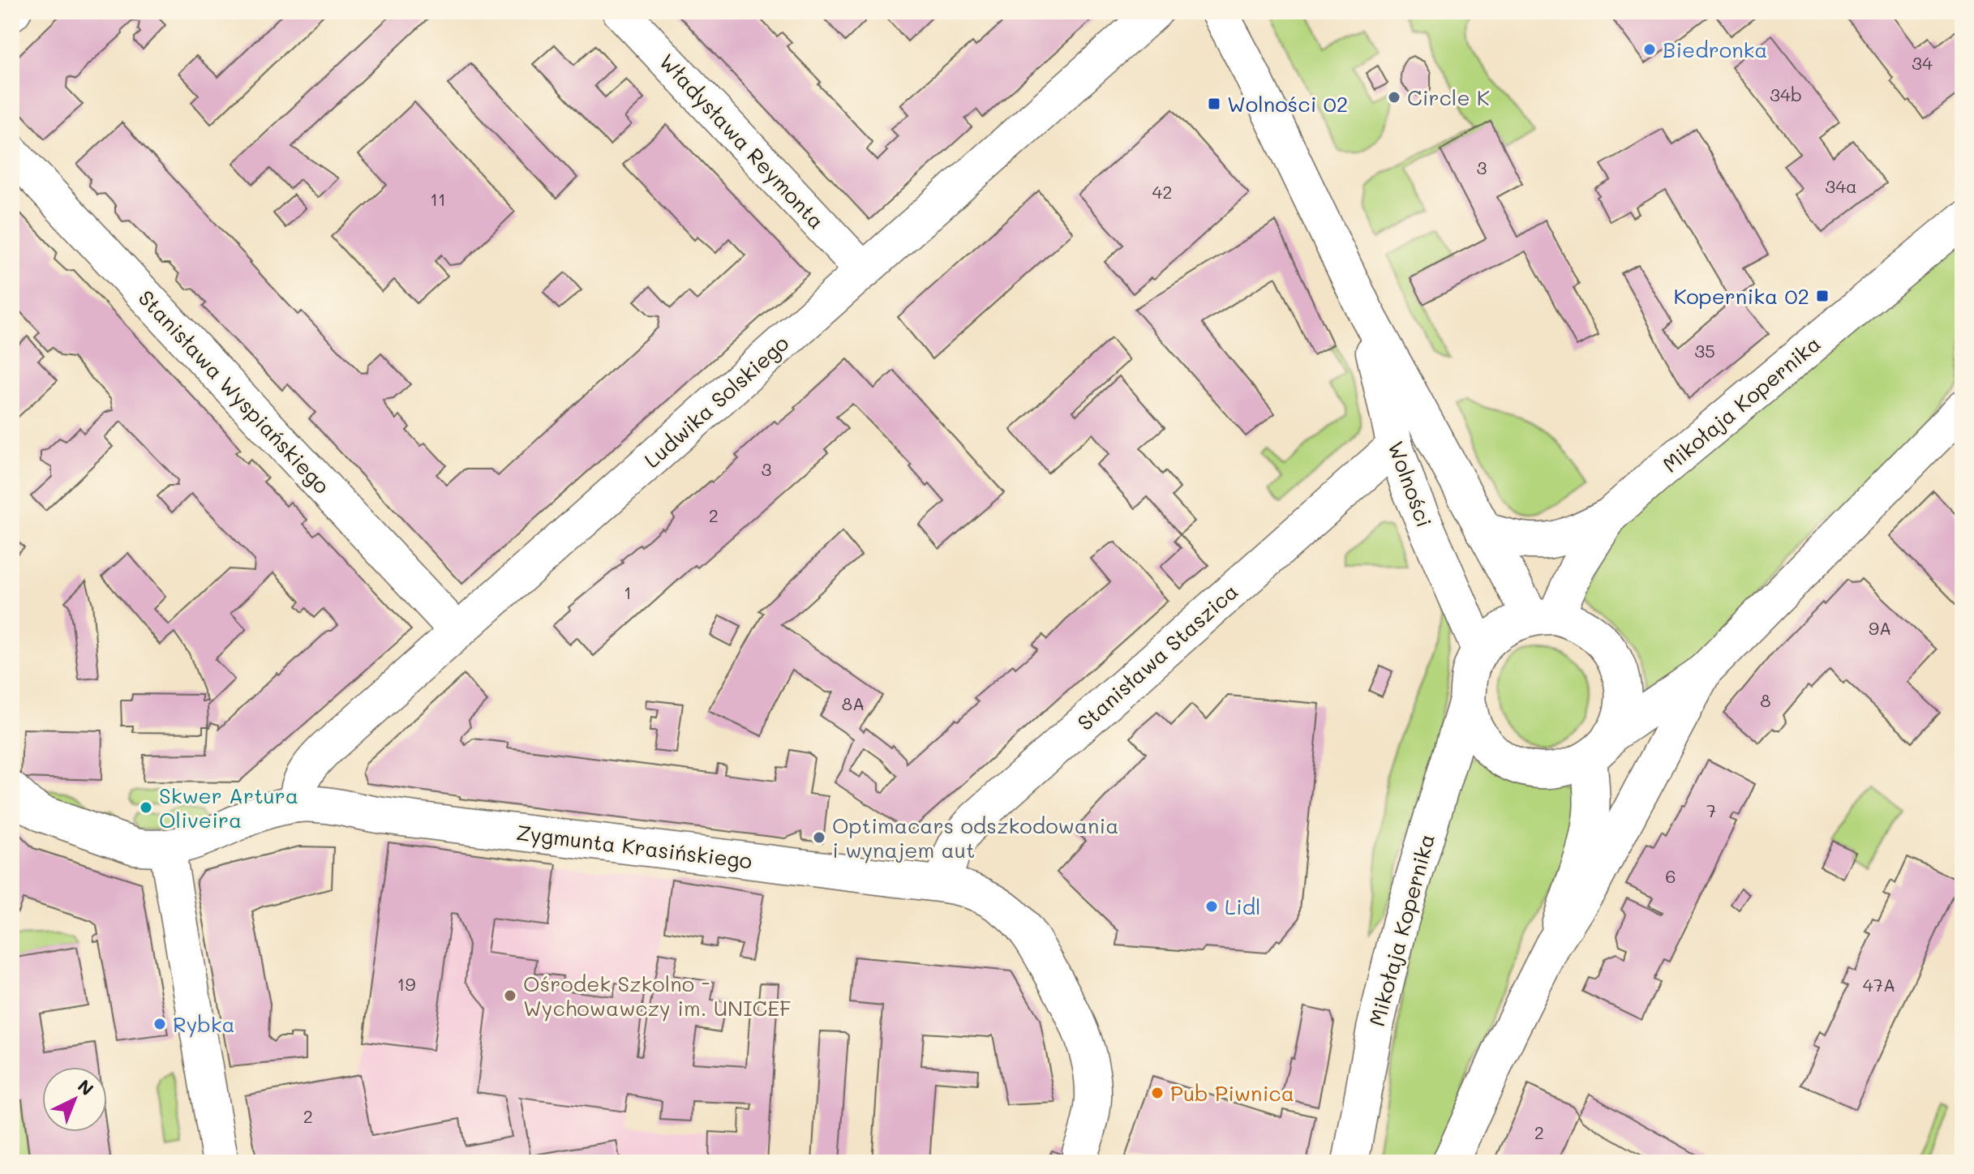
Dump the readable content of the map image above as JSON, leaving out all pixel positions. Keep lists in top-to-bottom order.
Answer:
{
  "streets": {
    "street": [
      "Władysława Reymonta",
      "Stanisława Wyspiańskiego",
      "Ludwika Solskiego",
      "Mikołaja Kopernika",
      "Wolności",
      "Stanisława Staszica",
      "Zygmunta Krasińskiego"
    ]
  },
  "crossings": [
    ["Władysława Reymonta", "Ludwika Solskiego"],
    ["Stanisława Wyspiańskiego", "Ludwika Solskiego"],
    ["Ludwika Solskiego", "Zygmunta Krasińskiego"],
    ["Mikołaja Kopernika", "Wolności"],
    ["Wolności", "Stanisława Staszica"],
    ["Stanisława Staszica", "Zygmunta Krasińskiego"]
  ],
  "places": {
    "other": [
      "Biedronka",
      "Circle K",
      "Skwer Artura Oliveira",
      "Optimacars odszkodowania i wynajem aut",
      "Lidl",
      "Ośrodek Szkolno - Wychowawczy im. UNICEF",
      "Rybka",
      "Pub Piwnica"
    ],
    "transit": ["Wolności 02", "Kopernika 02"]
  },
  "house_numbers": [
    "34",
    "34b",
    "3",
    "34a",
    "42",
    "11",
    "35",
    "3",
    "2",
    "1",
    "9A",
    "8",
    "8A",
    "7",
    "6",
    "19",
    "47A",
    "2",
    "2"
  ],
  "north": "top right"
}
